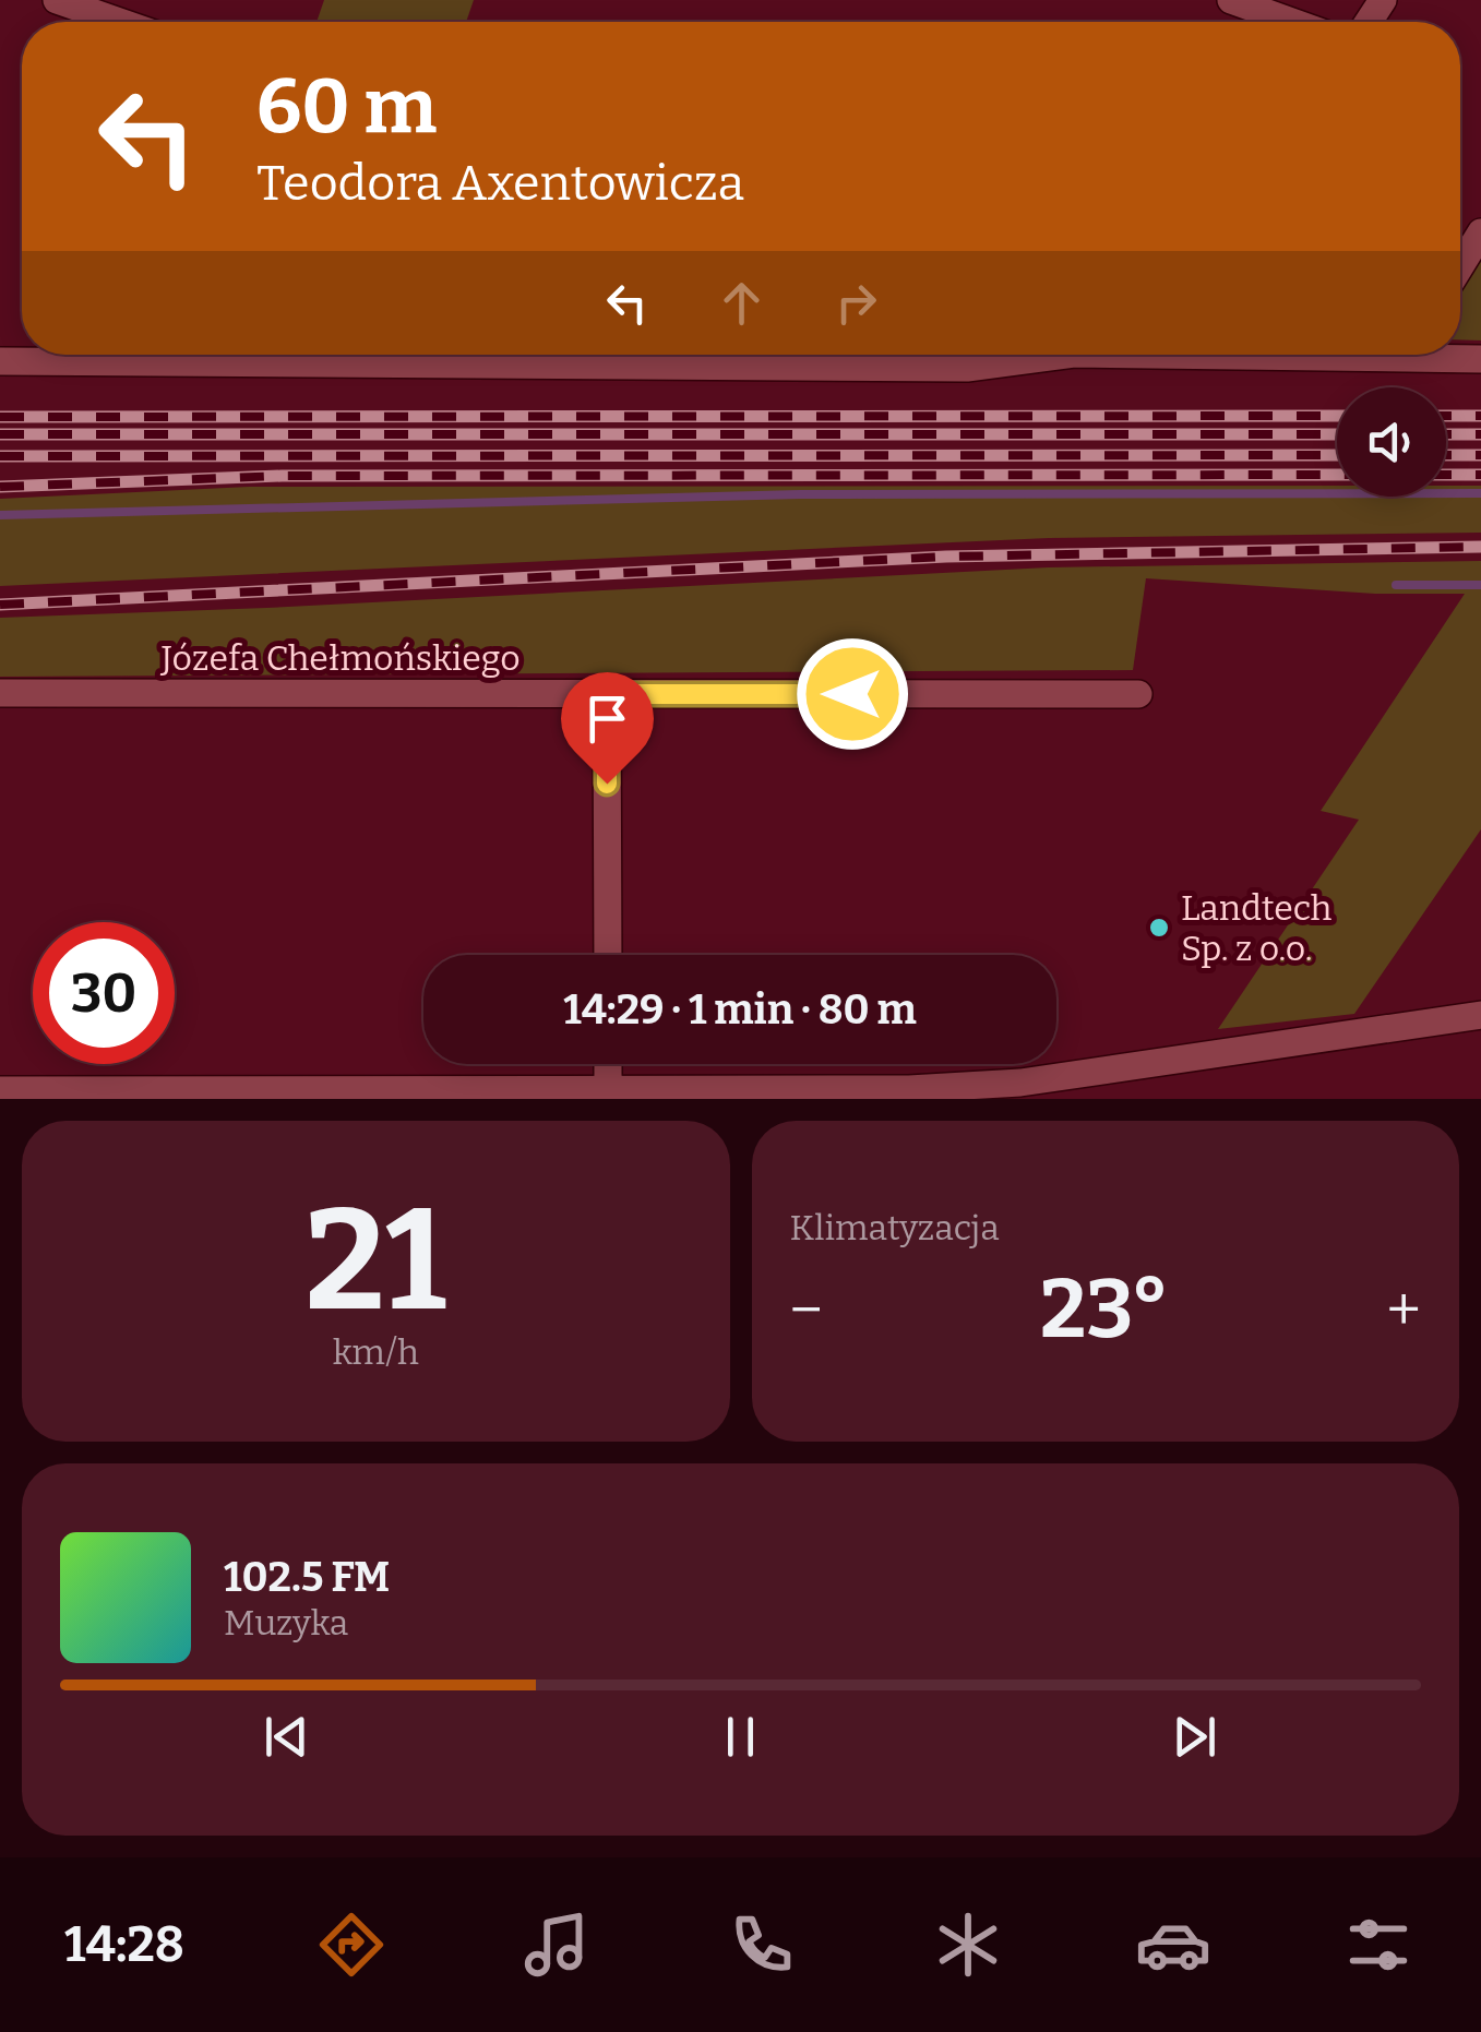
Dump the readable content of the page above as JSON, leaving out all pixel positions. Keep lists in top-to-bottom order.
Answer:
{
  "streets": {
    "street": ["Józefa Chełmońskiego"]
  },
  "places": ["Landtech Sp. z o.o."],
  "page": {
    "turn": ["60 m", "Teodora Axentowicza"],
    "limit": "30",
    "trip": "14:29 · 1 min · 80 m",
    "tile": [
      ["21", "km/h"],
      "Klimatyzacja"
    ],
    "heat": ["−", "23°", "+"],
    "song": ["102.5 FM", "Muzyka"],
    "tabs": "14:28"
  }
}
